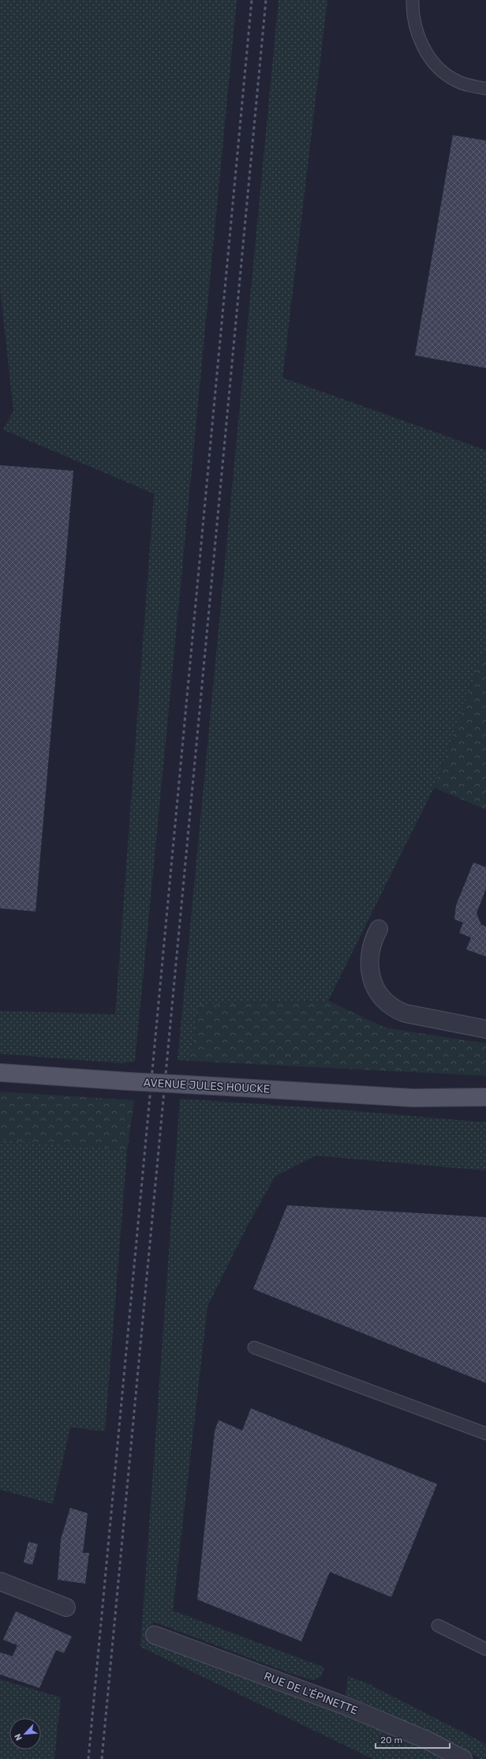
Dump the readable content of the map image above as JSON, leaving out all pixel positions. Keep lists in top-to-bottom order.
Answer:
{
  "streets": {
    "main road": ["AVENUE JULES HOUCKE"],
    "street": ["RUE DE L'ÉPINETTE"]
  },
  "scale_bar": "20 m",
  "north": "bottom left"
}
